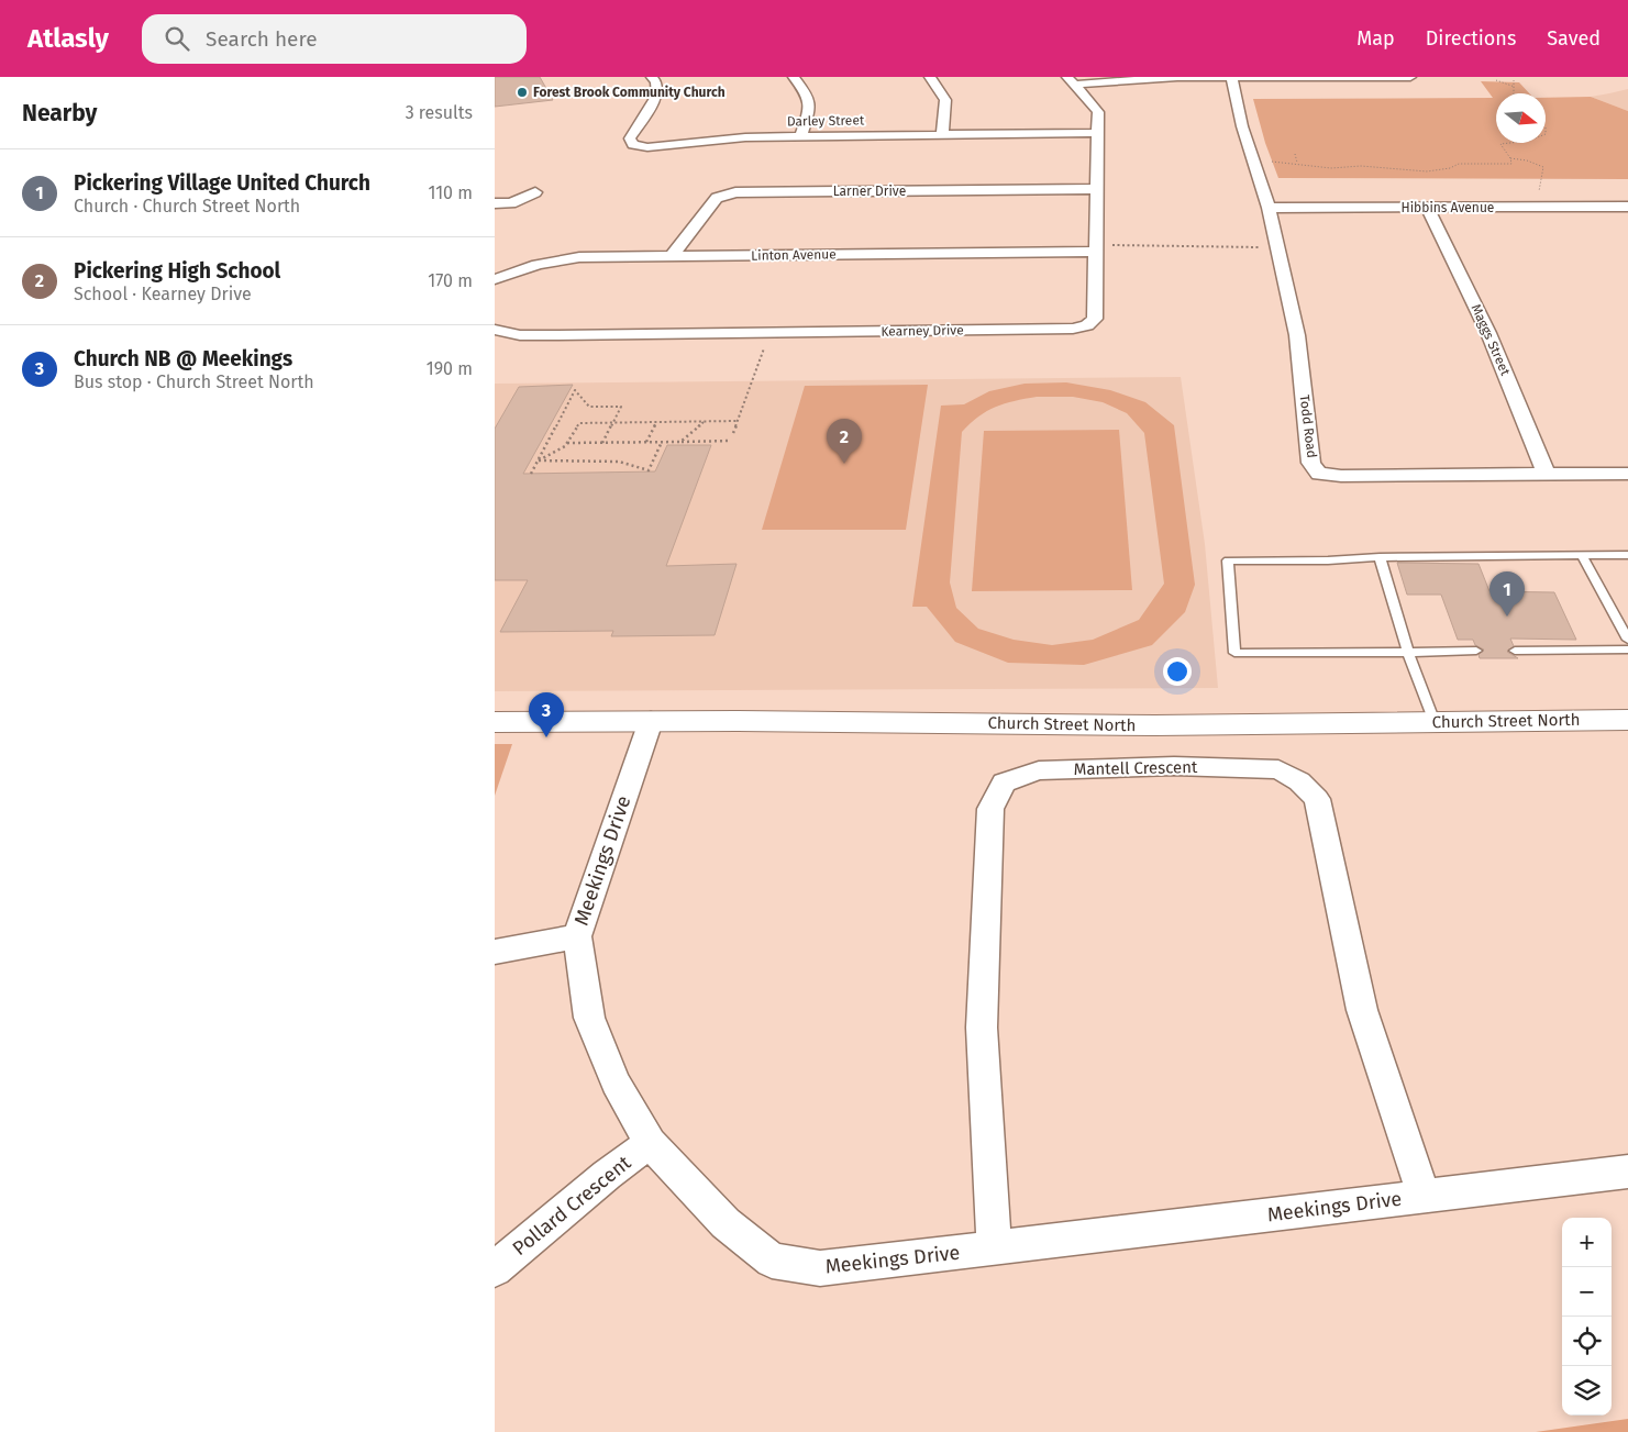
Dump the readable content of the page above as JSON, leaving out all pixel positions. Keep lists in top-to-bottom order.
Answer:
{
  "streets": {
    "street": [
      "Darley Street",
      "Larner Drive",
      "Hibbins Avenue",
      "Linton Avenue",
      "Kearney Drive",
      "Maggs Street",
      "Todd Road",
      "Church Street North",
      "Mantell Crescent",
      "Meekings Drive",
      "Pollard Crescent"
    ]
  },
  "crossings": [
    ["Darley Street", "Kearney Drive"],
    ["Larner Drive", "Linton Avenue"],
    ["Larner Drive", "Kearney Drive"],
    ["Hibbins Avenue", "Maggs Street"],
    ["Hibbins Avenue", "Todd Road"],
    ["Linton Avenue", "Kearney Drive"],
    ["Maggs Street", "Todd Road"],
    ["Church Street North", "Meekings Drive"],
    ["Mantell Crescent", "Meekings Drive"],
    ["Meekings Drive", "Pollard Crescent"]
  ],
  "places": ["Forest Brook Community Church"],
  "north": "right",
  "page": {
    "header": "Atlasly",
    "search": "Search here",
    "nav": ["Map", "Directions", "Saved"],
    "heading": ["Nearby", "3 results"],
    "list": [
      {
        "mark": "1",
        "name": "Pickering Village United Church",
        "note": "Church · Church Street North",
        "value": "110 m"
      },
      {
        "mark": "2",
        "name": "Pickering High School",
        "note": "School · Kearney Drive",
        "value": "170 m"
      },
      {
        "mark": "3",
        "name": "Church NB @ Meekings",
        "note": "Bus stop · Church Street North",
        "value": "190 m"
      }
    ],
    "pins": ["2", "1", "3"],
    "map_buttons": ["+", "−"]
  }
}
